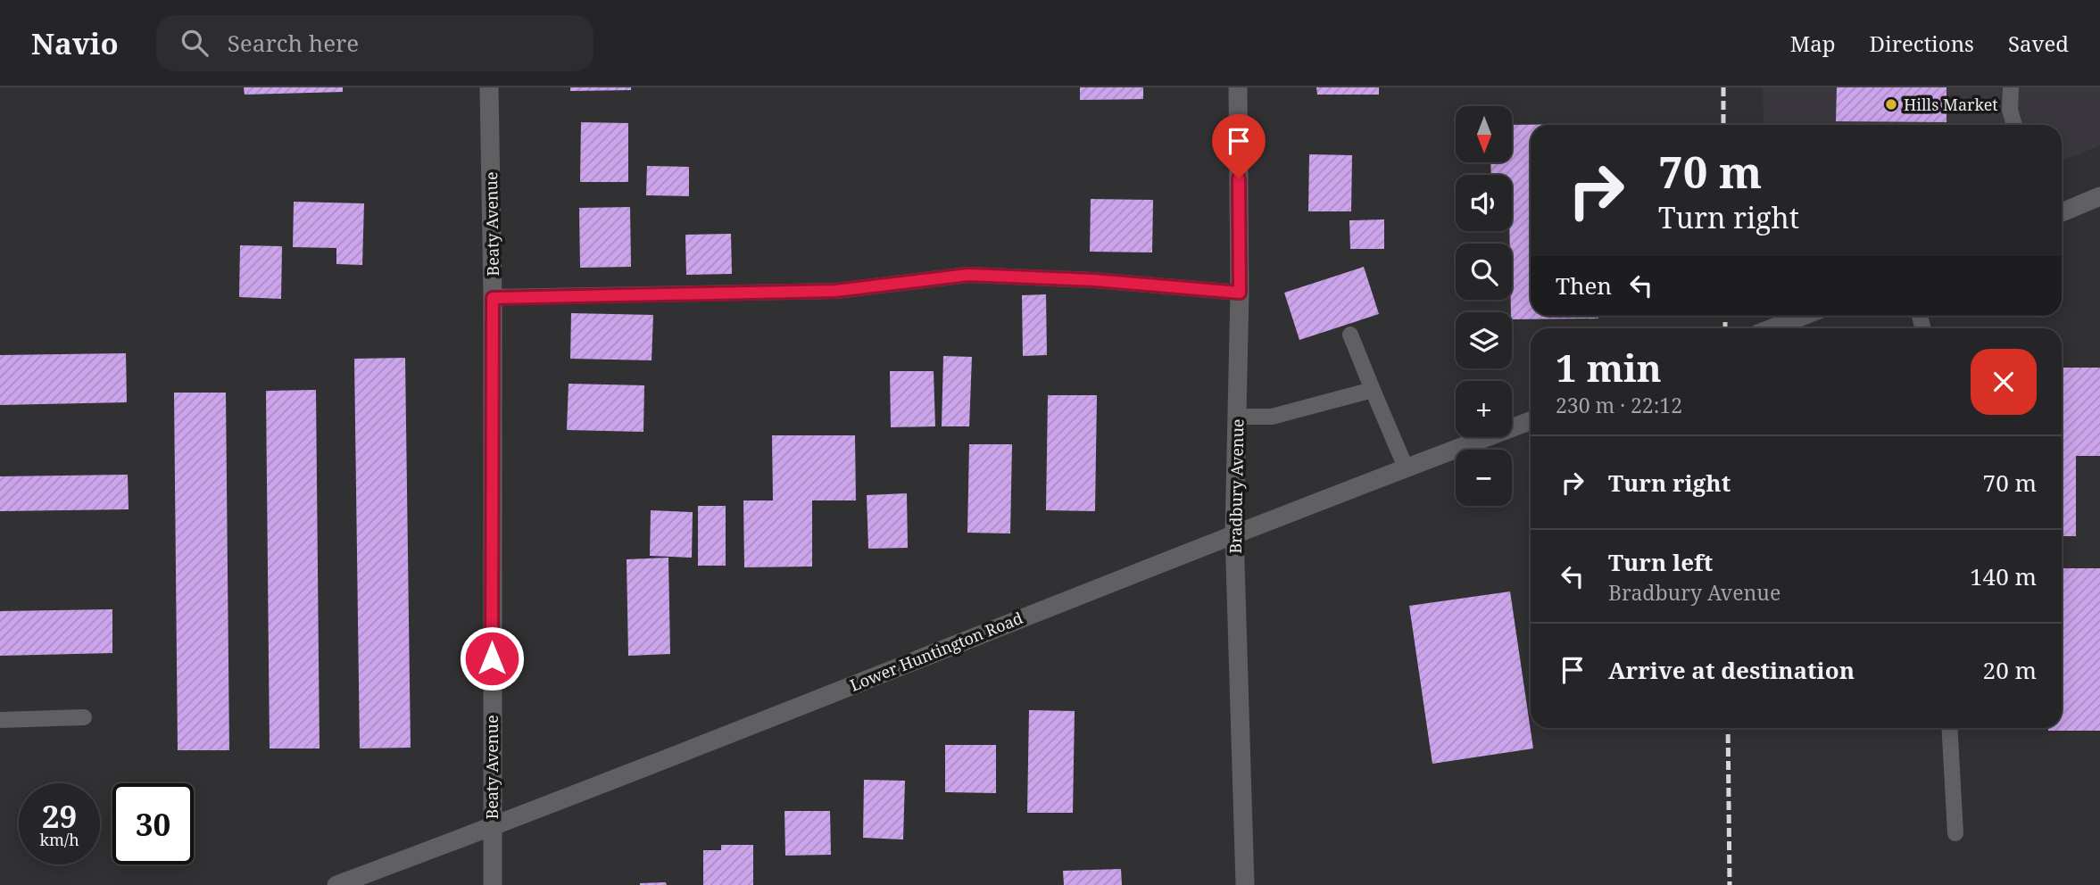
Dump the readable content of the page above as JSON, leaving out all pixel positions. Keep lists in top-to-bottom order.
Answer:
{
  "streets": {
    "street": ["Beaty Avenue", "Bradbury Avenue", "Lower Huntington Road"]
  },
  "crossings": [
    ["Beaty Avenue", "Lower Huntington Road"],
    ["Bradbury Avenue", "Lower Huntington Road"]
  ],
  "places": ["Hills Market"],
  "north": "bottom",
  "page": {
    "header": "Navio",
    "search": "Search here",
    "nav": ["Map", "Directions", "Saved"],
    "map_buttons": ["+", "−"],
    "turn": ["70 m", "Turn right"],
    "then": "Then",
    "heading": ["1 min", "230 m · 22:12"],
    "list": [
      {
        "name": "Turn right",
        "value": "70 m"
      },
      {
        "name": "Turn left",
        "note": "Bradbury Avenue",
        "value": "140 m"
      },
      {
        "name": "Arrive at destination",
        "value": "20 m"
      }
    ],
    "speed": "29 km/h",
    "limit": "30"
  }
}
